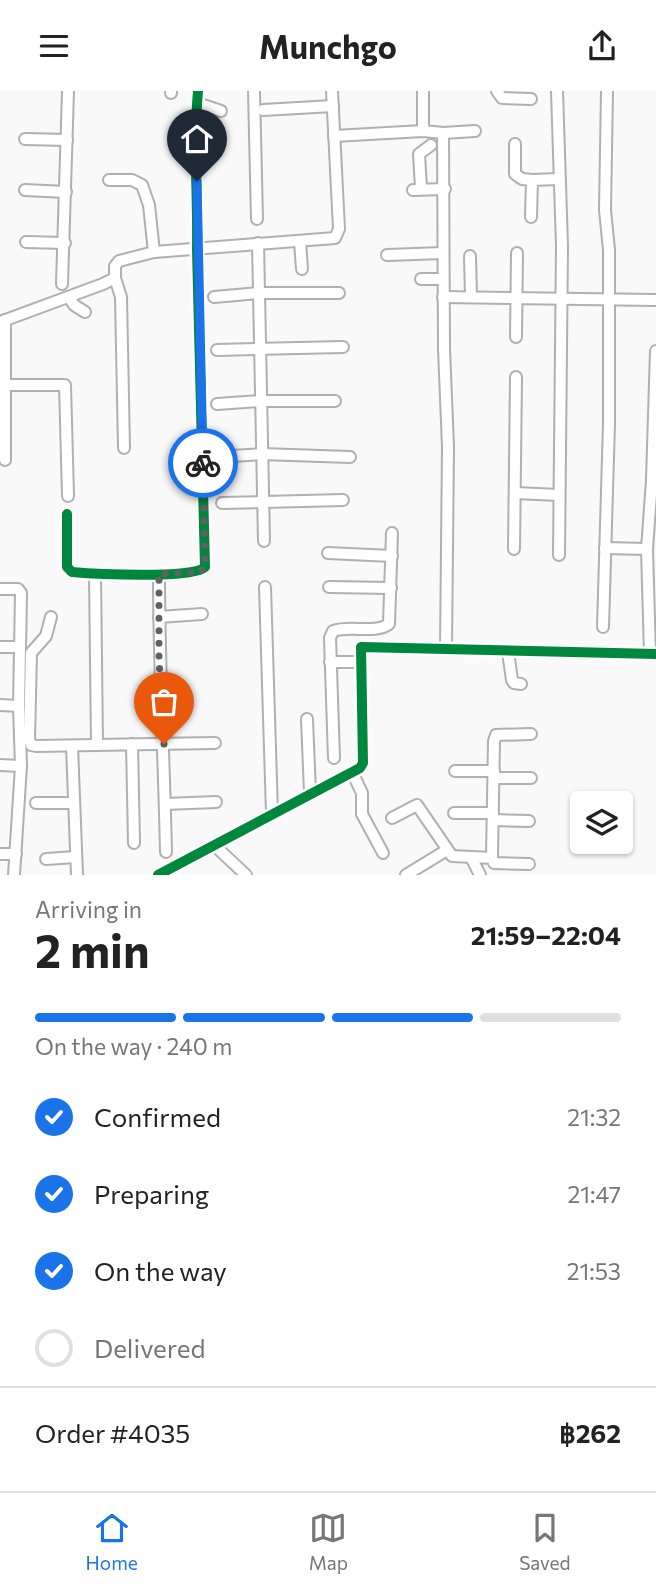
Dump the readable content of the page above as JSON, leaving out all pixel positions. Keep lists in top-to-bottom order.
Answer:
{
  "page": {
    "header": "Munchgo",
    "heading": ["2 min", "Arriving in", "21:59–22:04"],
    "panel": ["Order #4035", "฿262"],
    "bar": "On the way · 240 m",
    "list": [
      ["Confirmed", "21:32"],
      ["Preparing", "21:47"],
      ["On the way", "21:53"],
      "Delivered"
    ],
    "tabs": ["Home", "Map", "Saved"]
  }
}
